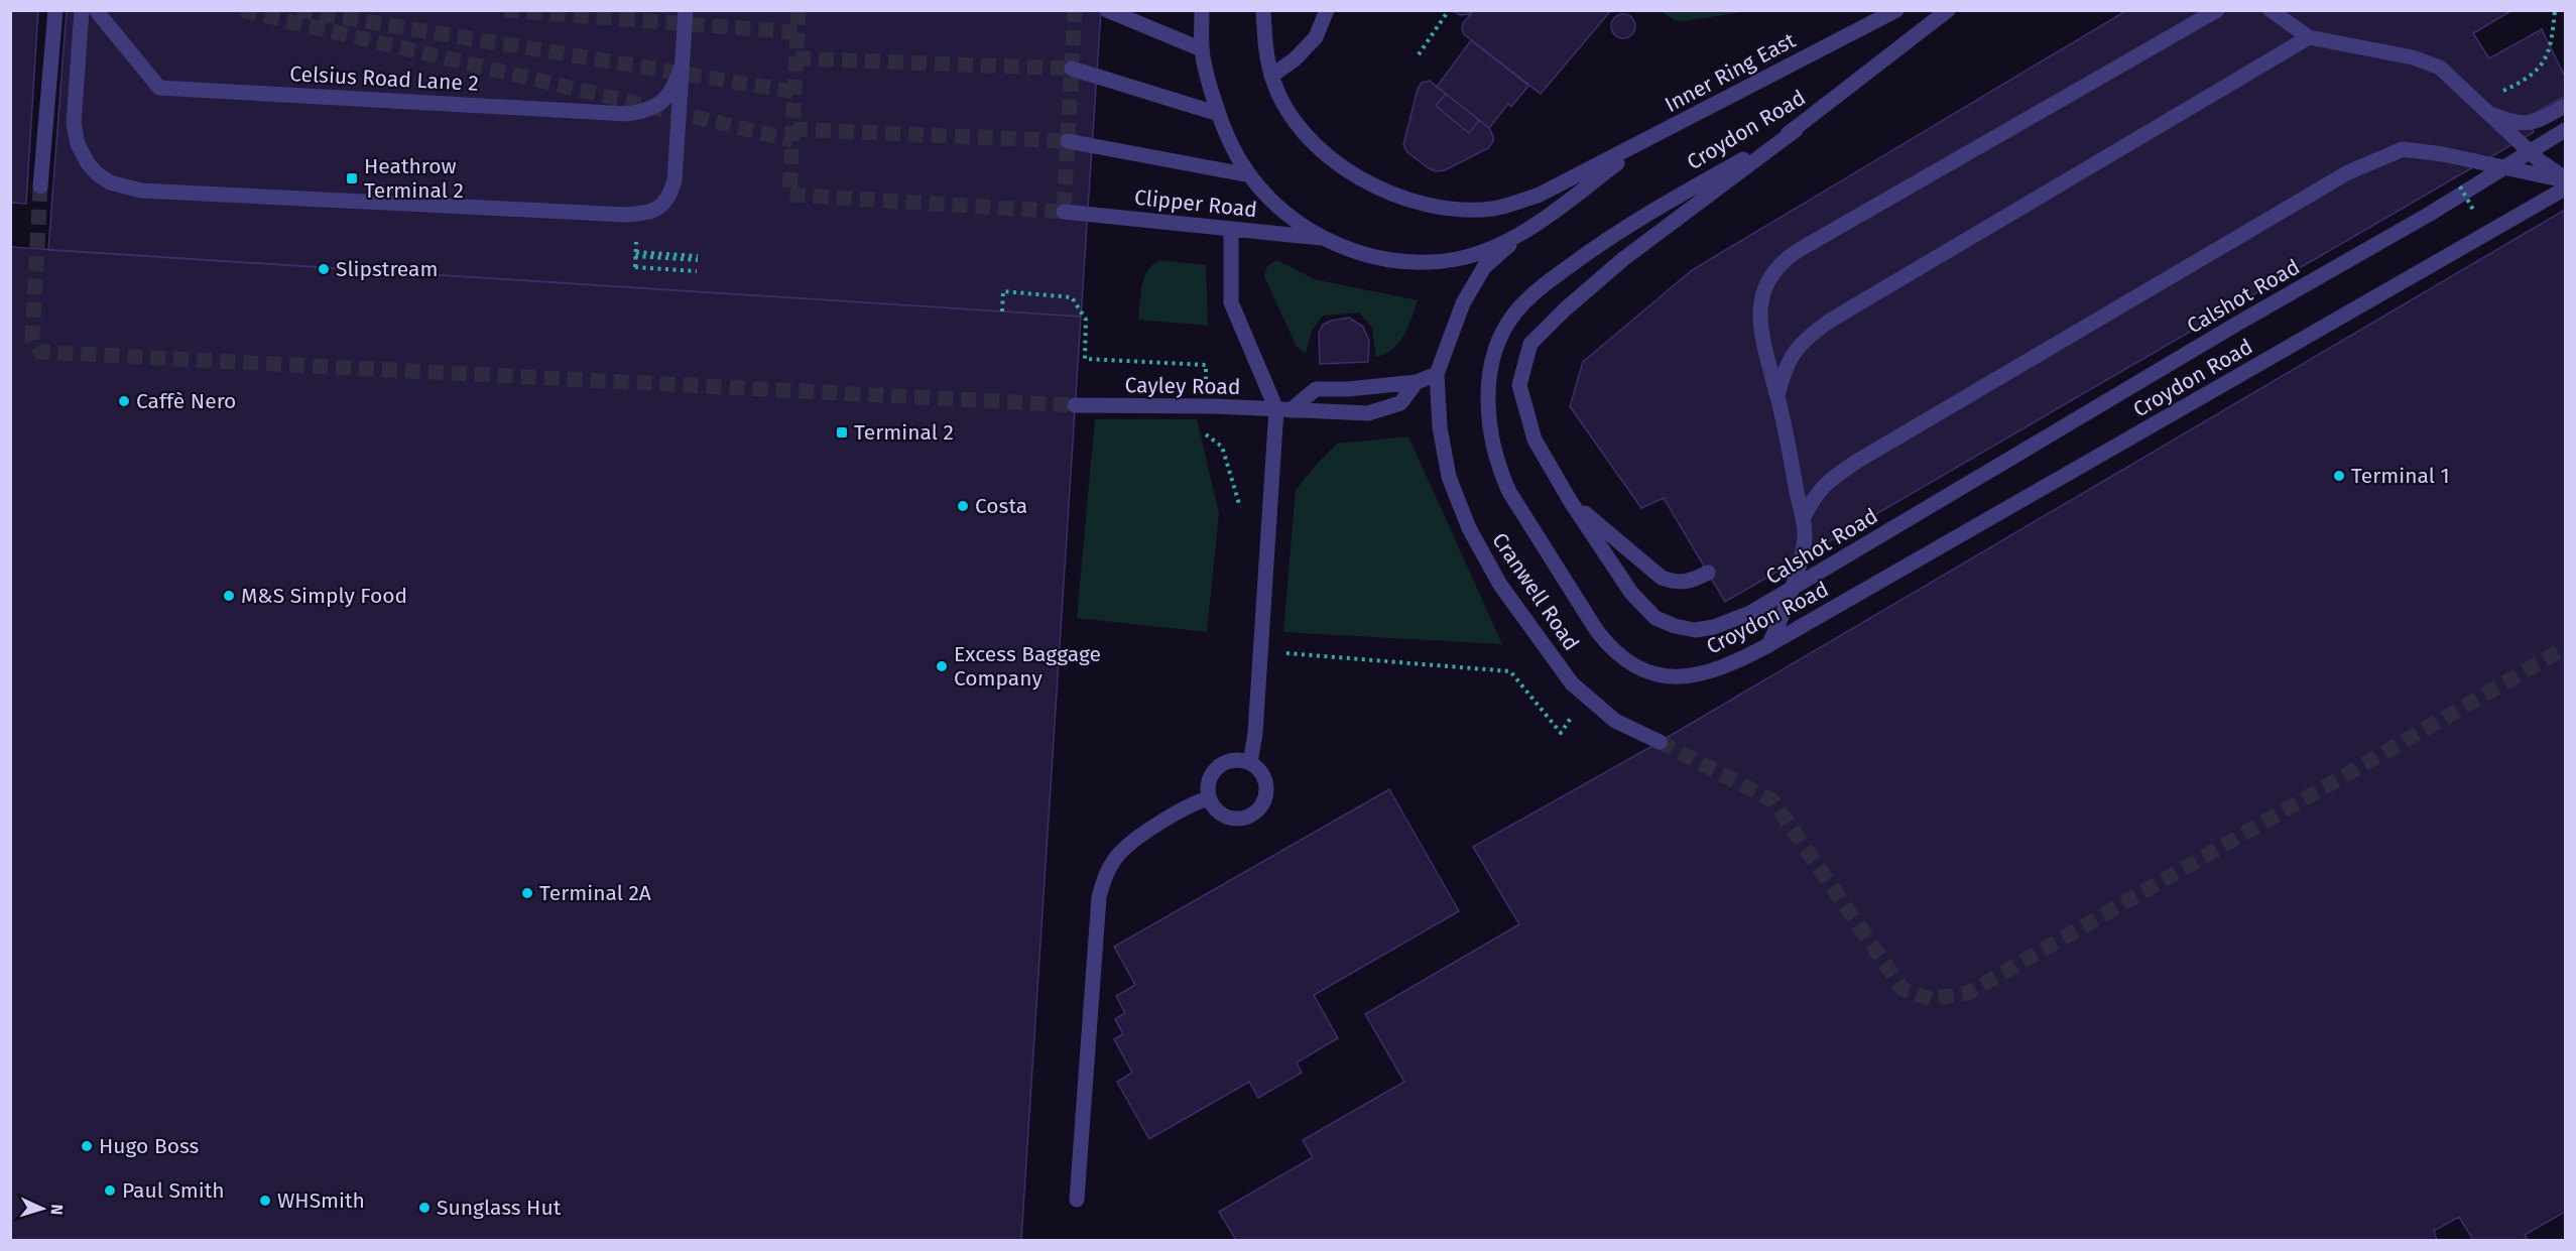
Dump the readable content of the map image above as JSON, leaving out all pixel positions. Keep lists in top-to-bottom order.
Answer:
{
  "streets": {
    "street": [
      "Inner Ring East",
      "Celsius Road Lane 2",
      "Croydon Road",
      "Clipper Road",
      "Calshot Road",
      "Cayley Road",
      "Cranwell Road"
    ]
  },
  "crossings": [
    ["Croydon Road", "Calshot Road"],
    ["Cayley Road", "Cranwell Road"]
  ],
  "places": {
    "transit": ["Heathrow Terminal 2", "Terminal 2"],
    "other": [
      "Slipstream",
      "Caffè Nero",
      "Terminal 1",
      "Costa",
      "M&S Simply Food",
      "Excess Baggage Company",
      "Terminal 2A",
      "Hugo Boss",
      "Paul Smith",
      "WHSmith",
      "Sunglass Hut"
    ]
  },
  "north": "right"
}
